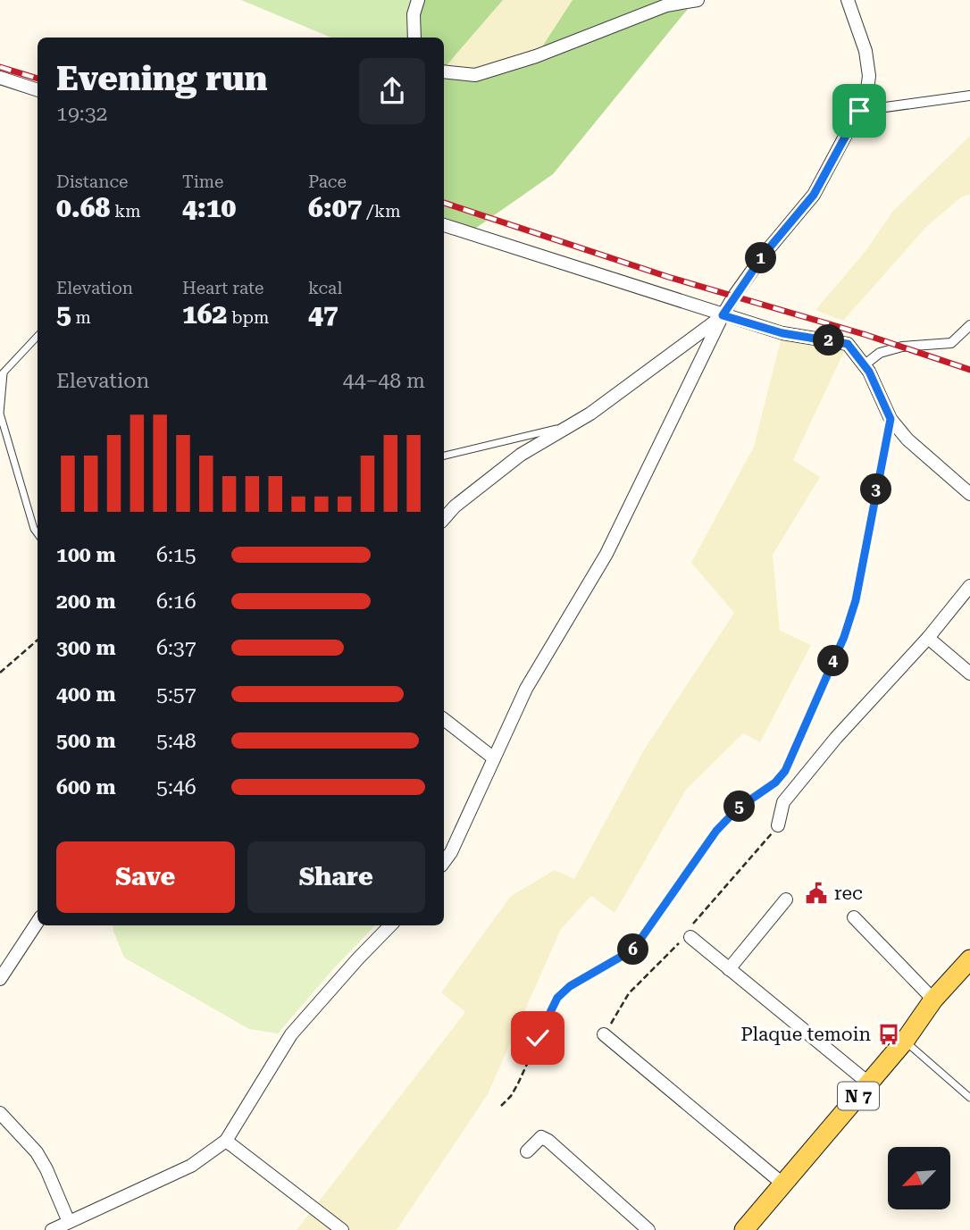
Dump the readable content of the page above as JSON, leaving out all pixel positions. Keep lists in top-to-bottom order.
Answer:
{
  "streets": {
    "main road": ["N 7"]
  },
  "places": {
    "public building": ["rec"],
    "bus stop": ["Plaque temoin"]
  },
  "north": "bottom left",
  "page": {
    "heading": ["Evening run", "19:32"],
    "stats": [
      ["Distance", "0.68 km"],
      ["Time", "4:10"],
      ["Pace", "6:07 /km"],
      ["Elevation", "5 m"],
      ["Heart rate", "162 bpm"],
      ["kcal", "47"]
    ],
    "pins": [
      "1",
      "2",
      "3",
      "4",
      "5",
      "6"
    ],
    "chart": ["Elevation", "44–48 m"],
    "list": [
      {
        "name": "100 m",
        "note": "6:15"
      },
      {
        "name": "200 m",
        "note": "6:16"
      },
      {
        "name": "300 m",
        "note": "6:37"
      },
      {
        "name": "400 m",
        "note": "5:57"
      },
      {
        "name": "500 m",
        "note": "5:48"
      },
      {
        "name": "600 m",
        "note": "5:46"
      }
    ],
    "buttons": ["Save", "Share"]
  }
}
